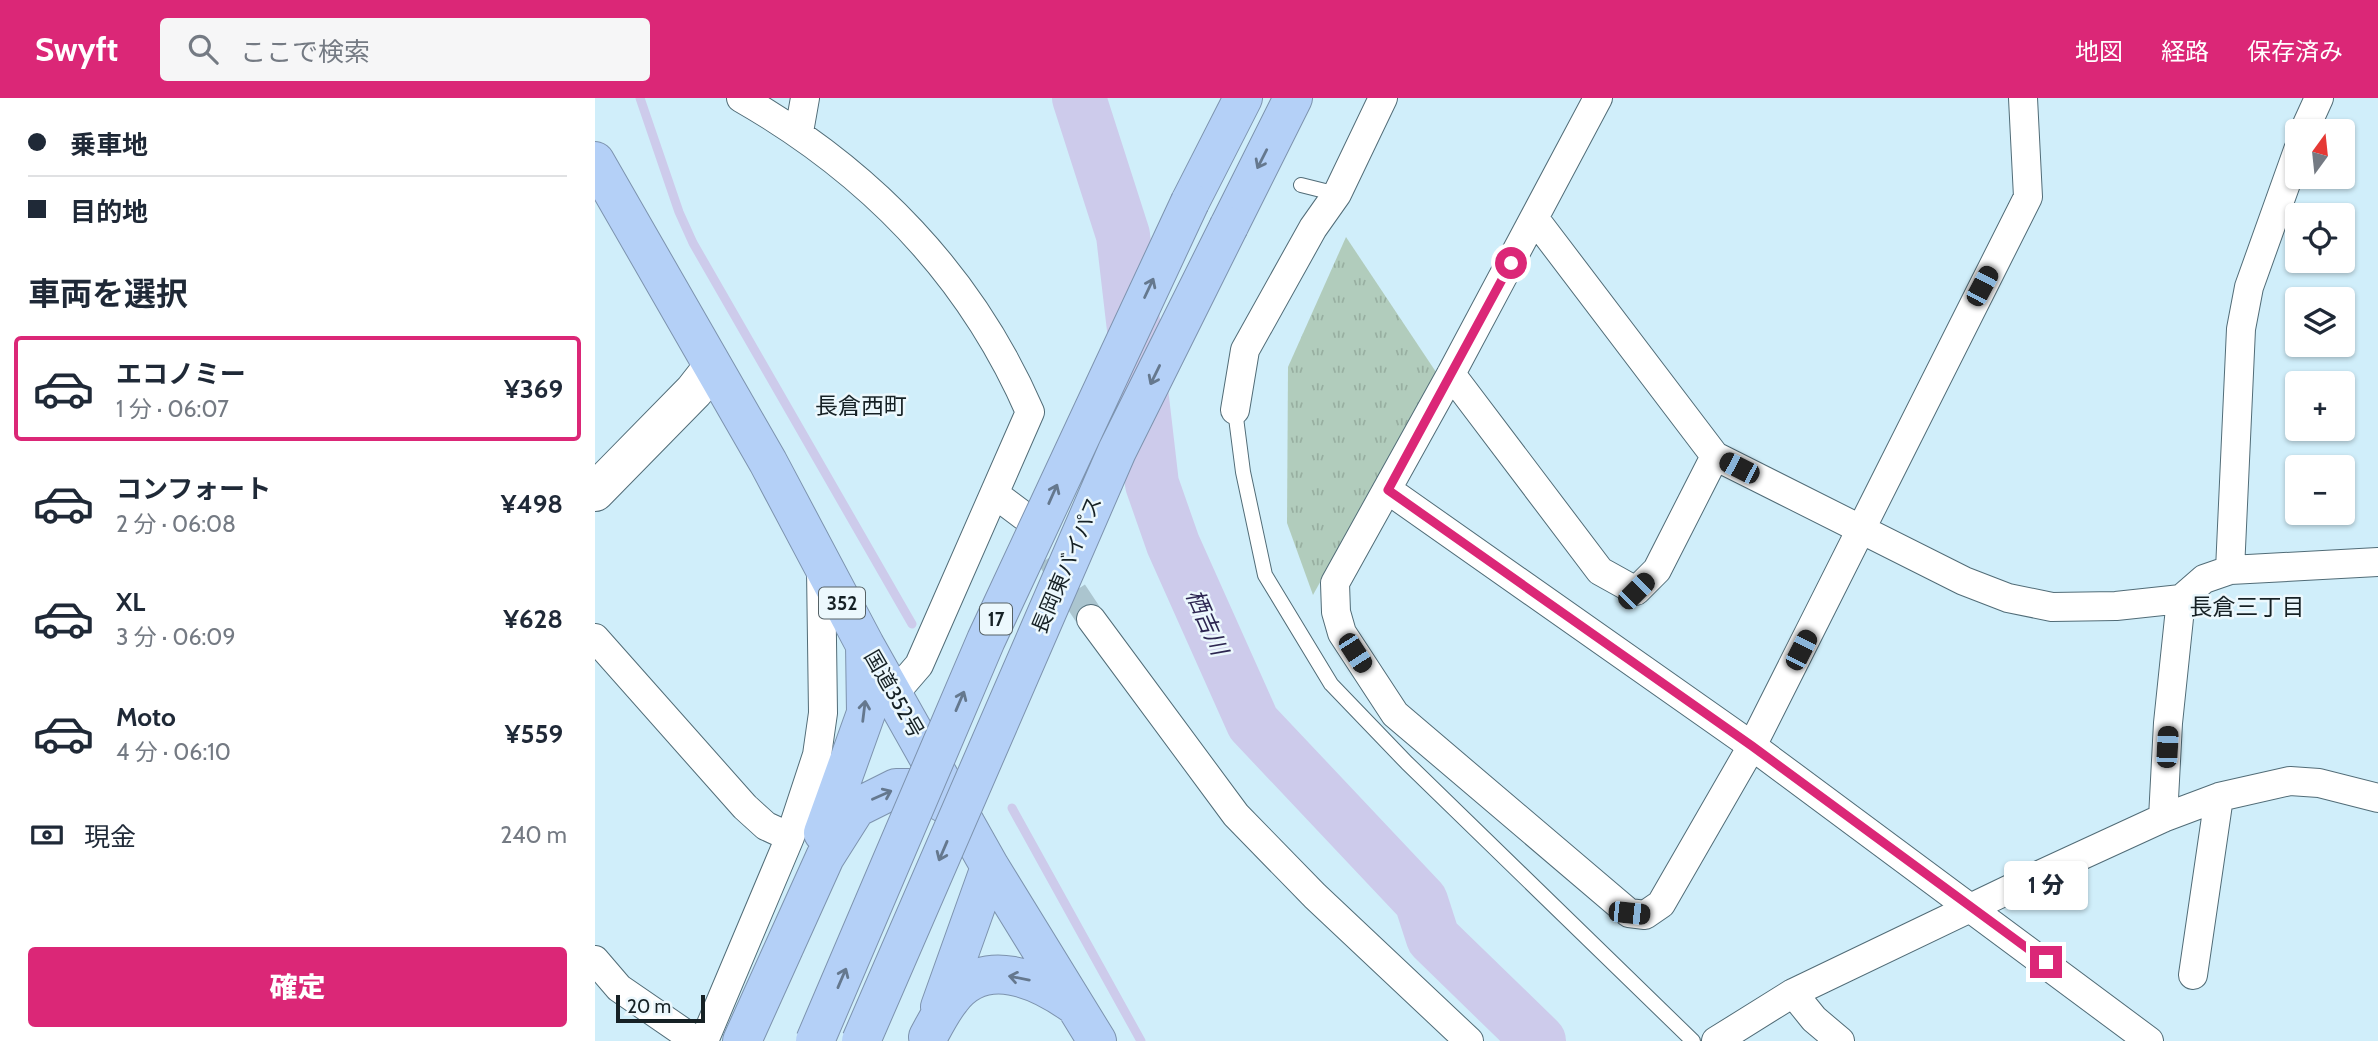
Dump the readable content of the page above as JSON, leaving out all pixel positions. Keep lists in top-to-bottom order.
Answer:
{
  "streets": {
    "highway": [
      "長岡東バイパス",
      "352",
      "17",
      "国道352号"
    ]
  },
  "districts": ["長倉西町", "長倉三丁目"],
  "water": ["栖吉川"],
  "scale_bar": "20 m",
  "north": "top",
  "page": {
    "header": "Swyft",
    "search": "ここで検索",
    "nav": ["地図", "経路", "保存済み"],
    "banner": ["乗車地", "目的地"],
    "map_buttons": ["+", "−"],
    "heading": "車両を選択",
    "list": [
      {
        "name": "エコノミー",
        "note": "1 分 · 06:07",
        "value": "¥369"
      },
      {
        "name": "コンフォート",
        "note": "2 分 · 06:08",
        "value": "¥498"
      },
      {
        "name": "XL",
        "note": "3 分 · 06:09",
        "value": "¥628"
      },
      {
        "name": "Moto",
        "note": "4 分 · 06:10",
        "value": "¥559"
      }
    ],
    "pay": ["現金", "240 m"],
    "bubble": "1 分",
    "buttons": "確定",
    "scale": "20 m"
  }
}
